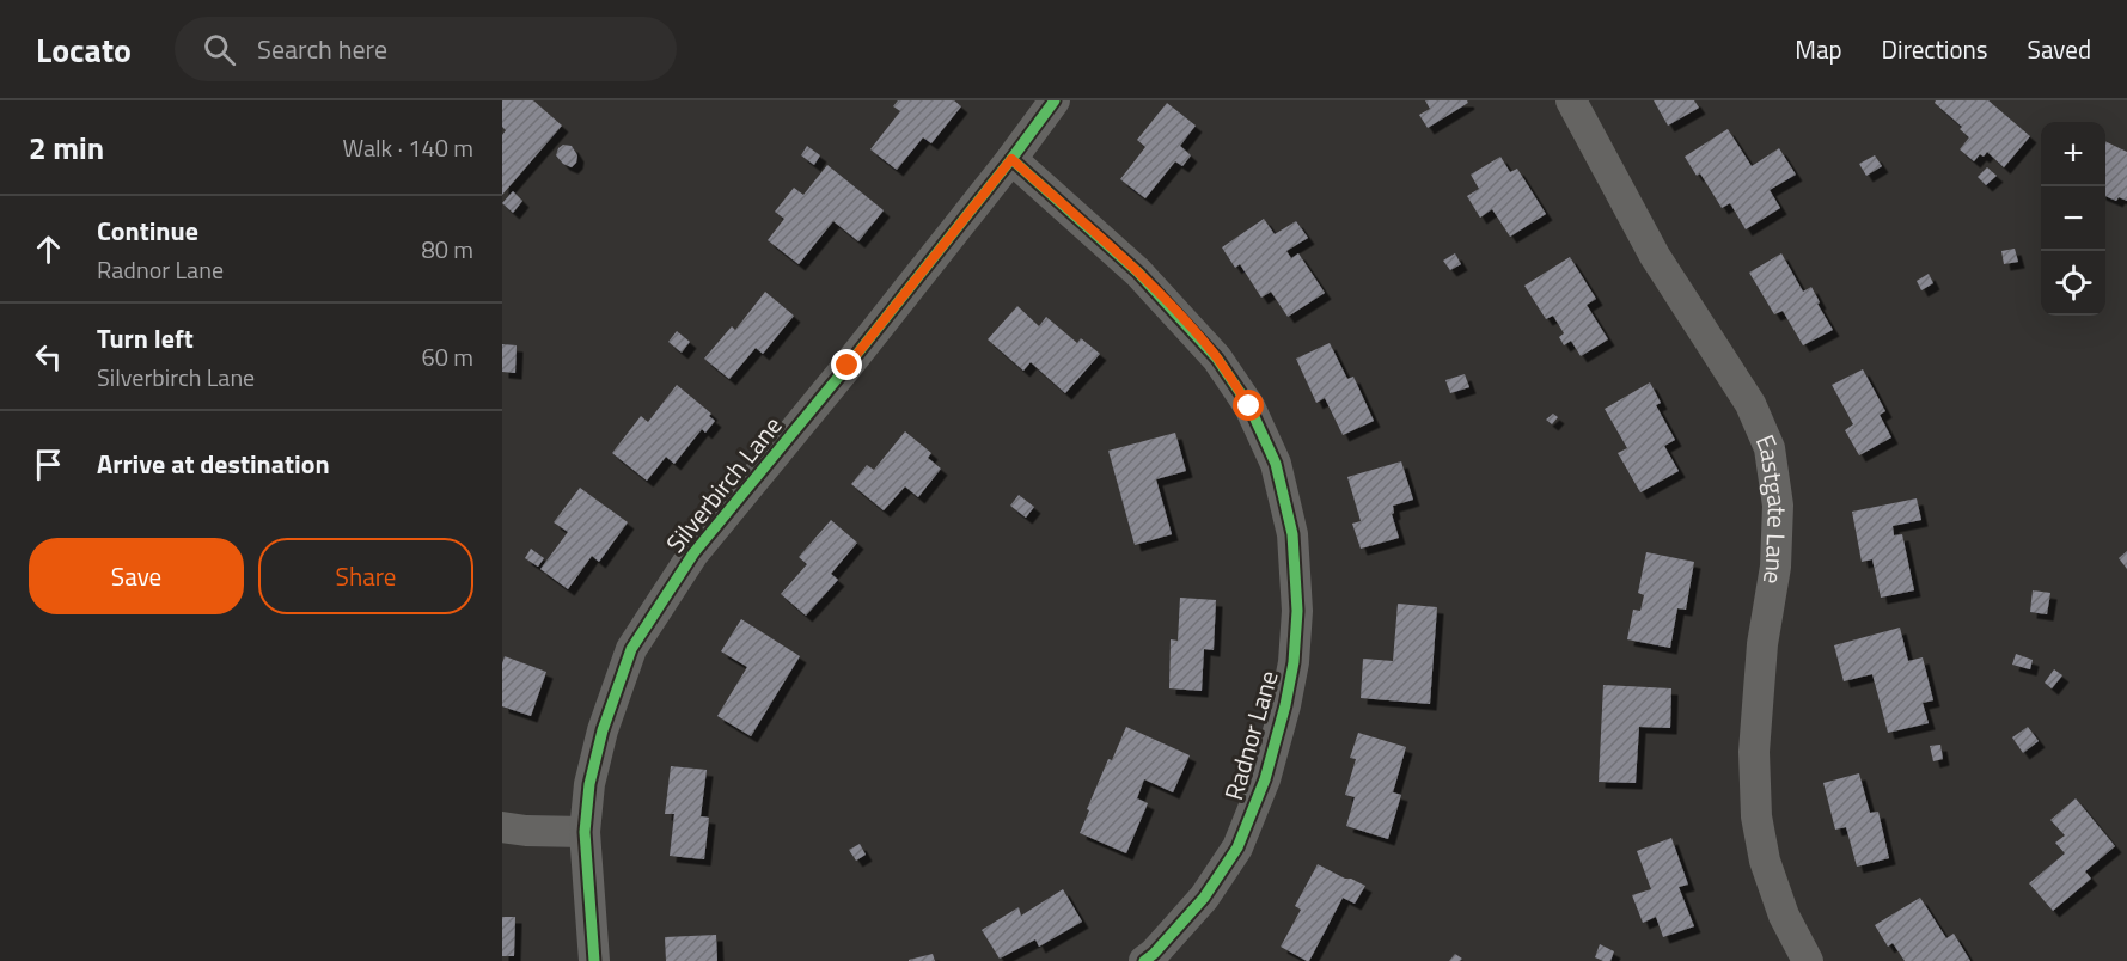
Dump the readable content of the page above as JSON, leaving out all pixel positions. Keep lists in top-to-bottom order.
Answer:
{
  "streets": {
    "street": ["Silverbirch Lane", "Eastgate Lane", "Radnor Lane"]
  },
  "crossings": [
    ["Silverbirch Lane", "Radnor Lane"]
  ],
  "page": {
    "header": "Locato",
    "search": "Search here",
    "nav": ["Map", "Directions", "Saved"],
    "heading": ["2 min", "Walk · 140 m"],
    "map_buttons": ["+", "−"],
    "list": [
      ["Continue", "Radnor Lane", "80 m"],
      ["Turn left", "Silverbirch Lane", "60 m"],
      "Arrive at destination"
    ],
    "buttons": ["Save", "Share"]
  }
}
